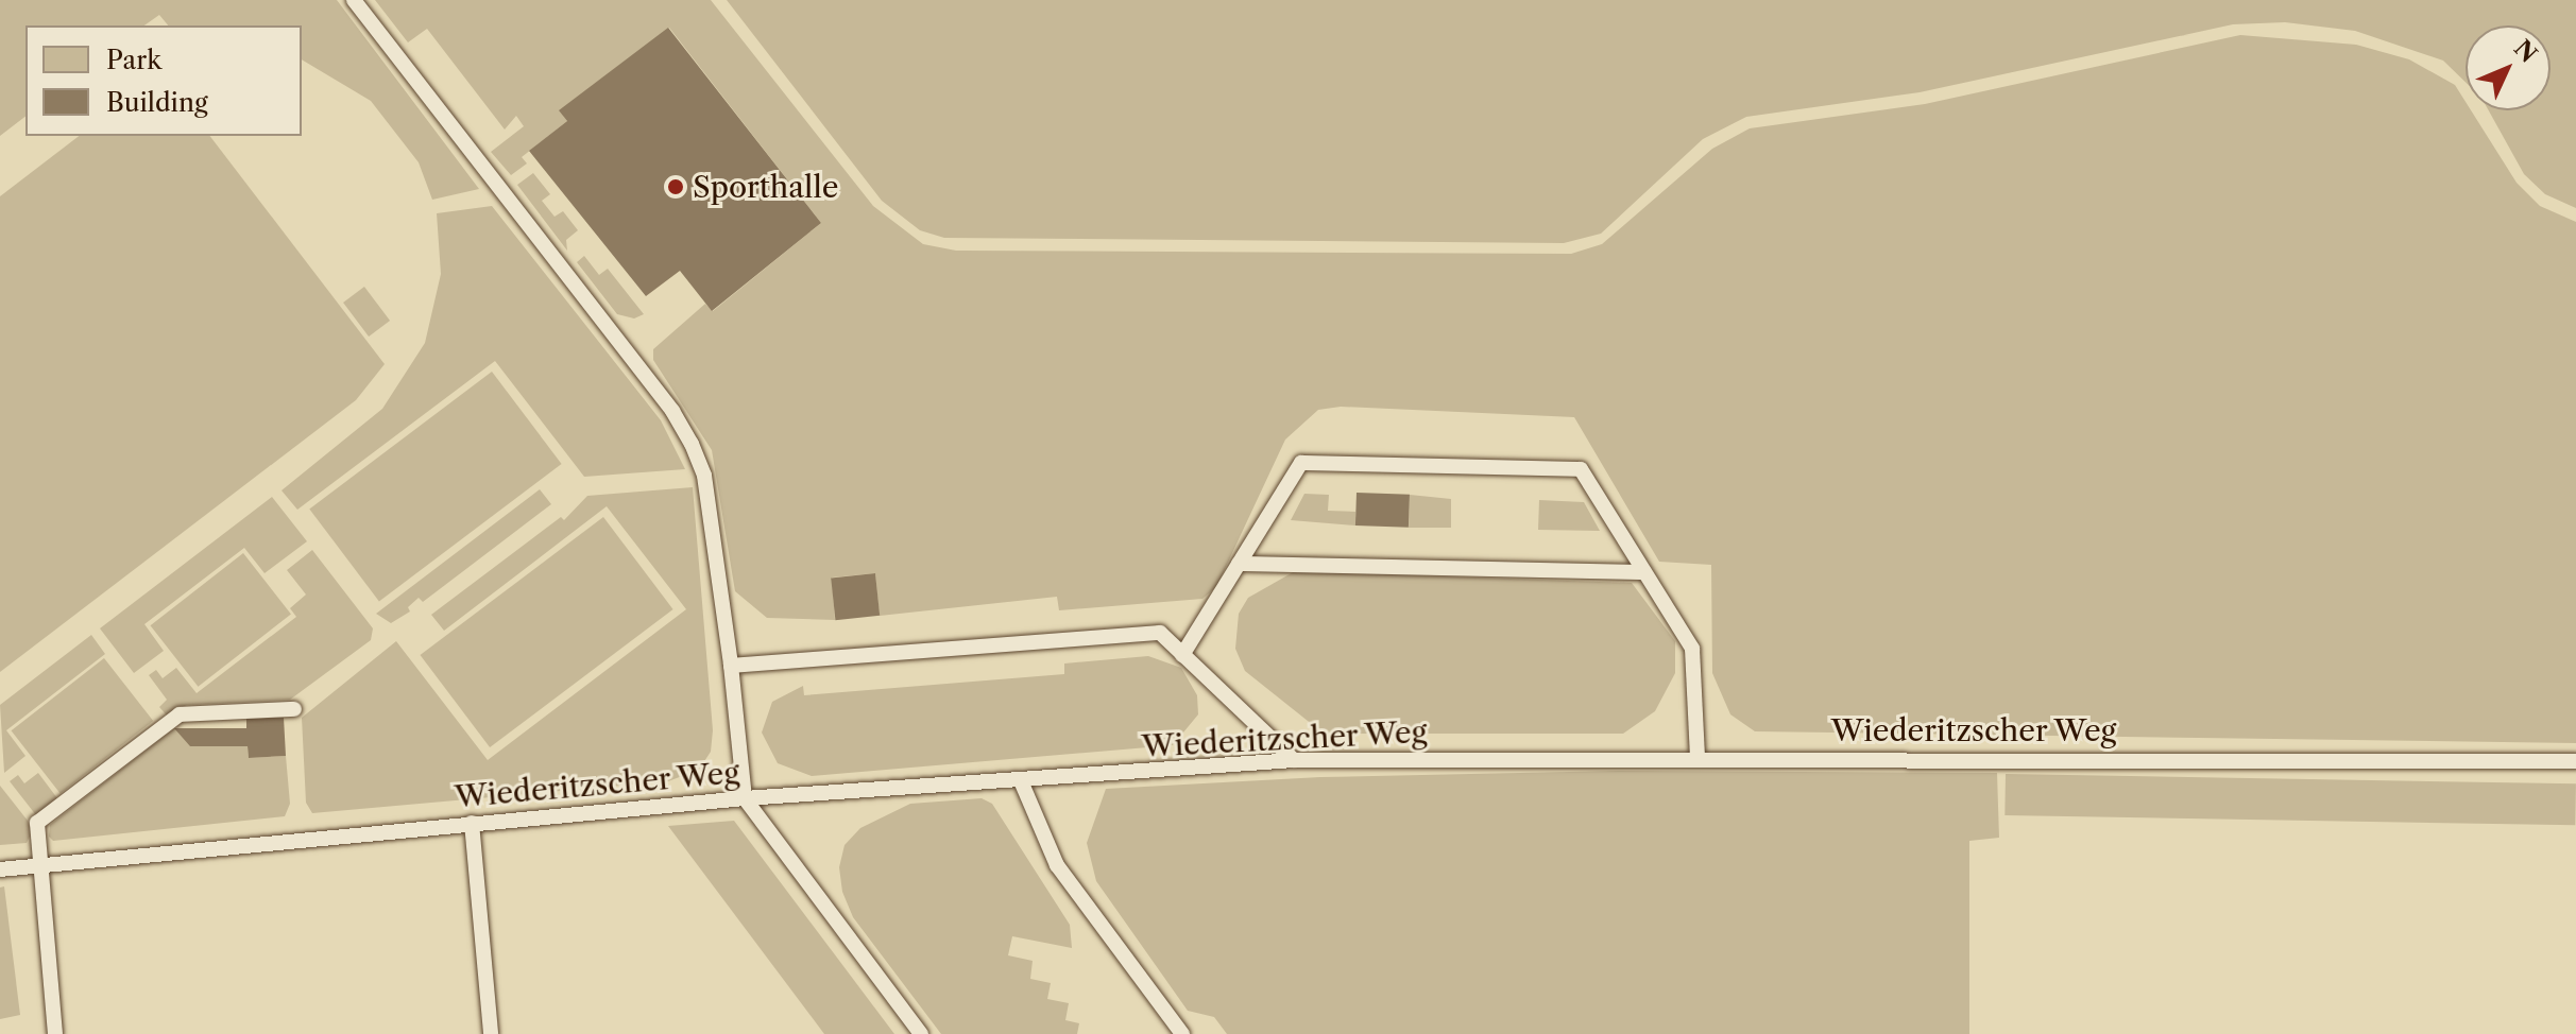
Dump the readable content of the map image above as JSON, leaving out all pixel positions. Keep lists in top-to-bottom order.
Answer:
{
  "streets": {
    "lane": ["Wiederitzscher Weg"]
  },
  "places": ["Sporthalle"],
  "legend": ["Park", "Building"],
  "north": "top right"
}
